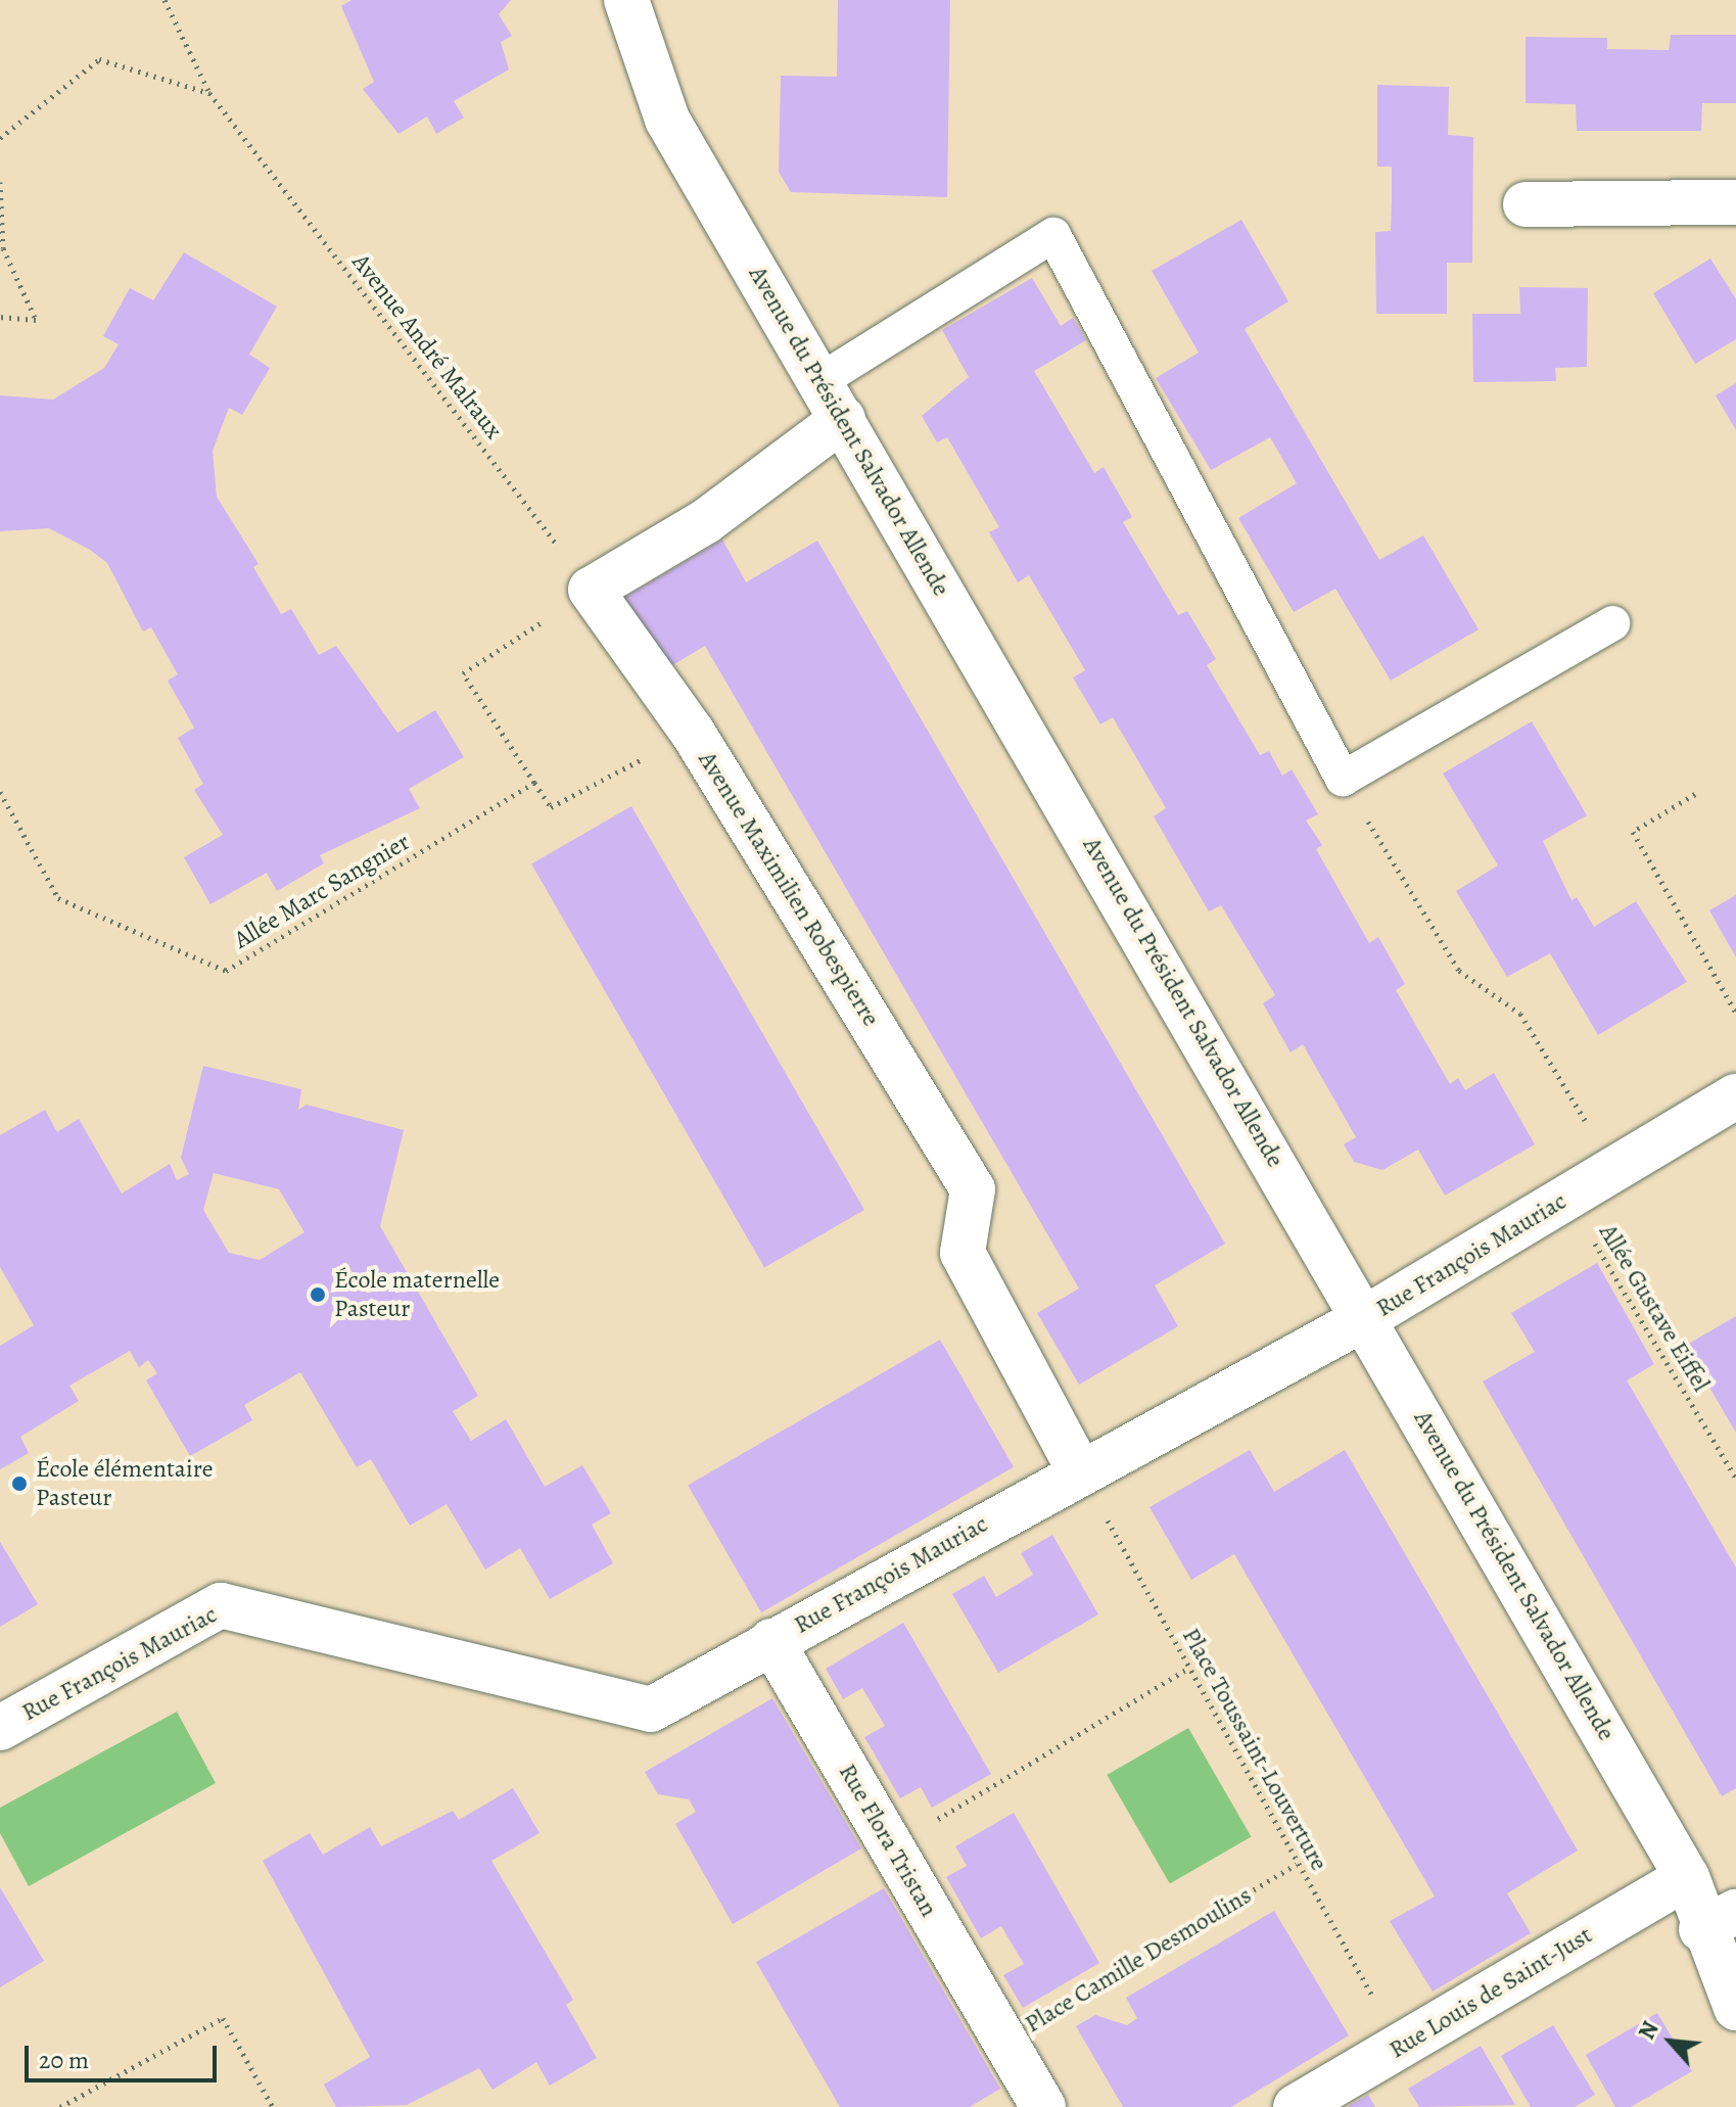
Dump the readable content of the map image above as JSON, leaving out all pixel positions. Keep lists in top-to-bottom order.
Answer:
{
  "streets": {
    "street": [
      "Avenue du Président Salvador Allende",
      "Avenue Maximilien Robespierre",
      "Rue François Mauriac",
      "Rue Flora Tristan",
      "Place Camille Desmoulins",
      "Rue Louis de Saint-Just"
    ],
    "path": [
      "Avenue André Malraux",
      "Allée Marc Sangnier",
      "Allée Gustave Eiffel",
      "Place Toussaint-Louverture"
    ]
  },
  "crossings": [
    ["Avenue André Malraux", "Avenue Maximilien Robespierre"],
    ["Avenue du Président Salvador Allende", "Rue François Mauriac"],
    ["Avenue du Président Salvador Allende", "Rue Louis de Saint-Just"],
    ["Avenue Maximilien Robespierre", "Rue François Mauriac"],
    ["Avenue Maximilien Robespierre", "Place Toussaint-Louverture"],
    ["Rue François Mauriac", "Allée Gustave Eiffel"],
    ["Rue François Mauriac", "Place Toussaint-Louverture"],
    ["Rue François Mauriac", "Rue Flora Tristan"],
    ["Place Toussaint-Louverture", "Place Camille Desmoulins"],
    ["Place Toussaint-Louverture", "Rue Louis de Saint-Just"],
    ["Rue Flora Tristan", "Place Camille Desmoulins"]
  ],
  "places": ["École maternelle Pasteur", "École élémentaire Pasteur"],
  "scale_bar": "20 m",
  "north": "top left"
}
